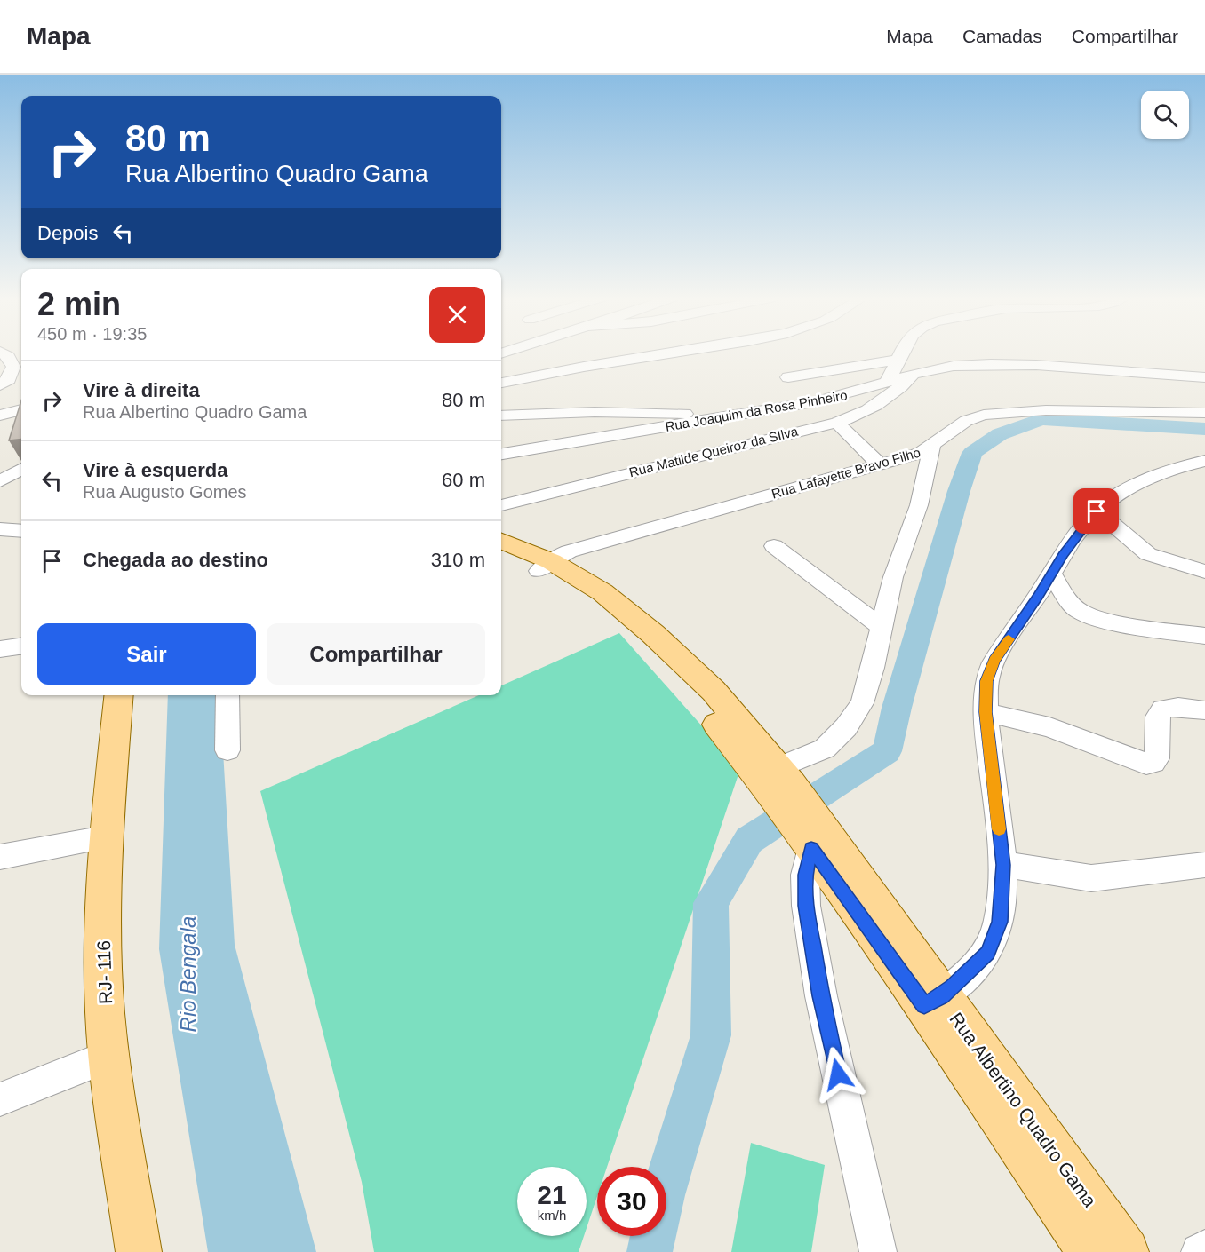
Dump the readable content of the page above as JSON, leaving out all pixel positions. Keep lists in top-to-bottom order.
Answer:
{
  "streets": {
    "main road": ["RJ- 116", "Rua Albertino Quadro Gama"],
    "street": ["Rua Joaquim da Rosa Pinheiro", "Rua Matilde Queiroz da SIlva", "Rua Lafayette Bravo Filho"]
  },
  "crossings": [
    ["Rua Joaquim da Rosa Pinheiro", "Rua Matilde Queiroz da SIlva"],
    ["Rua Lafayette Bravo Filho", "Rua Albertino Quadro Gama"]
  ],
  "water": ["Rio Bengala"],
  "page": {
    "header": "Mapa",
    "nav": ["Mapa", "Camadas", "Compartilhar"],
    "turn": ["80 m", "Rua Albertino Quadro Gama"],
    "then": "Depois",
    "heading": ["2 min", "450 m · 19:35"],
    "list": [
      {
        "name": "Vire à direita",
        "note": "Rua Albertino Quadro Gama",
        "value": "80 m"
      },
      {
        "name": "Vire à esquerda",
        "note": "Rua Augusto Gomes",
        "value": "60 m"
      },
      {
        "name": "Chegada ao destino",
        "value": "310 m"
      }
    ],
    "buttons": ["Sair", "Compartilhar"],
    "speed": "21 km/h",
    "limit": "30"
  }
}
